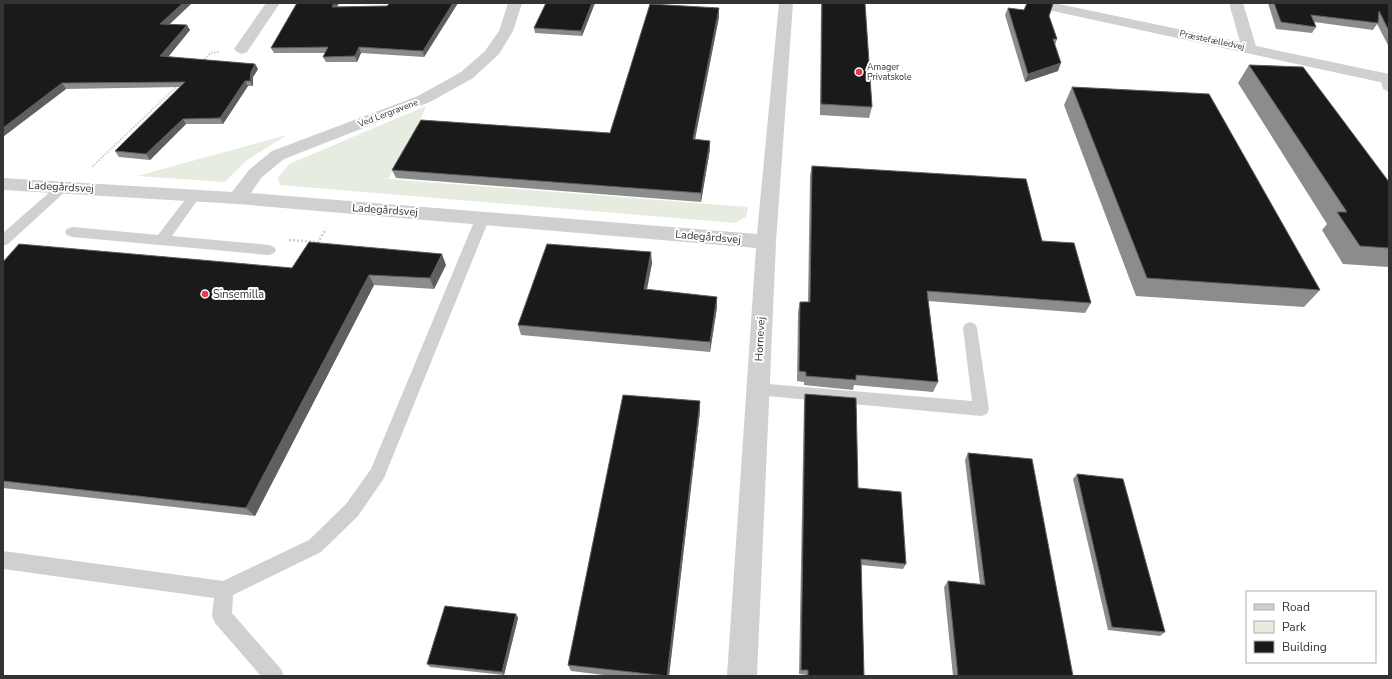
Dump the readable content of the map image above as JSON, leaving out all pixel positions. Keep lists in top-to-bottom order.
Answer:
{
  "streets": {
    "street": [
      "Præstefælledvej",
      "Ved Lergravene",
      "Ladegårdsvej",
      "Hornevej"
    ]
  },
  "crossings": [
    ["Ved Lergravene", "Ladegårdsvej"],
    ["Ladegårdsvej", "Hornevej"]
  ],
  "places": ["Amager Privatskole", "Sinsemilla"],
  "legend": ["Road", "Park", "Building"]
}
